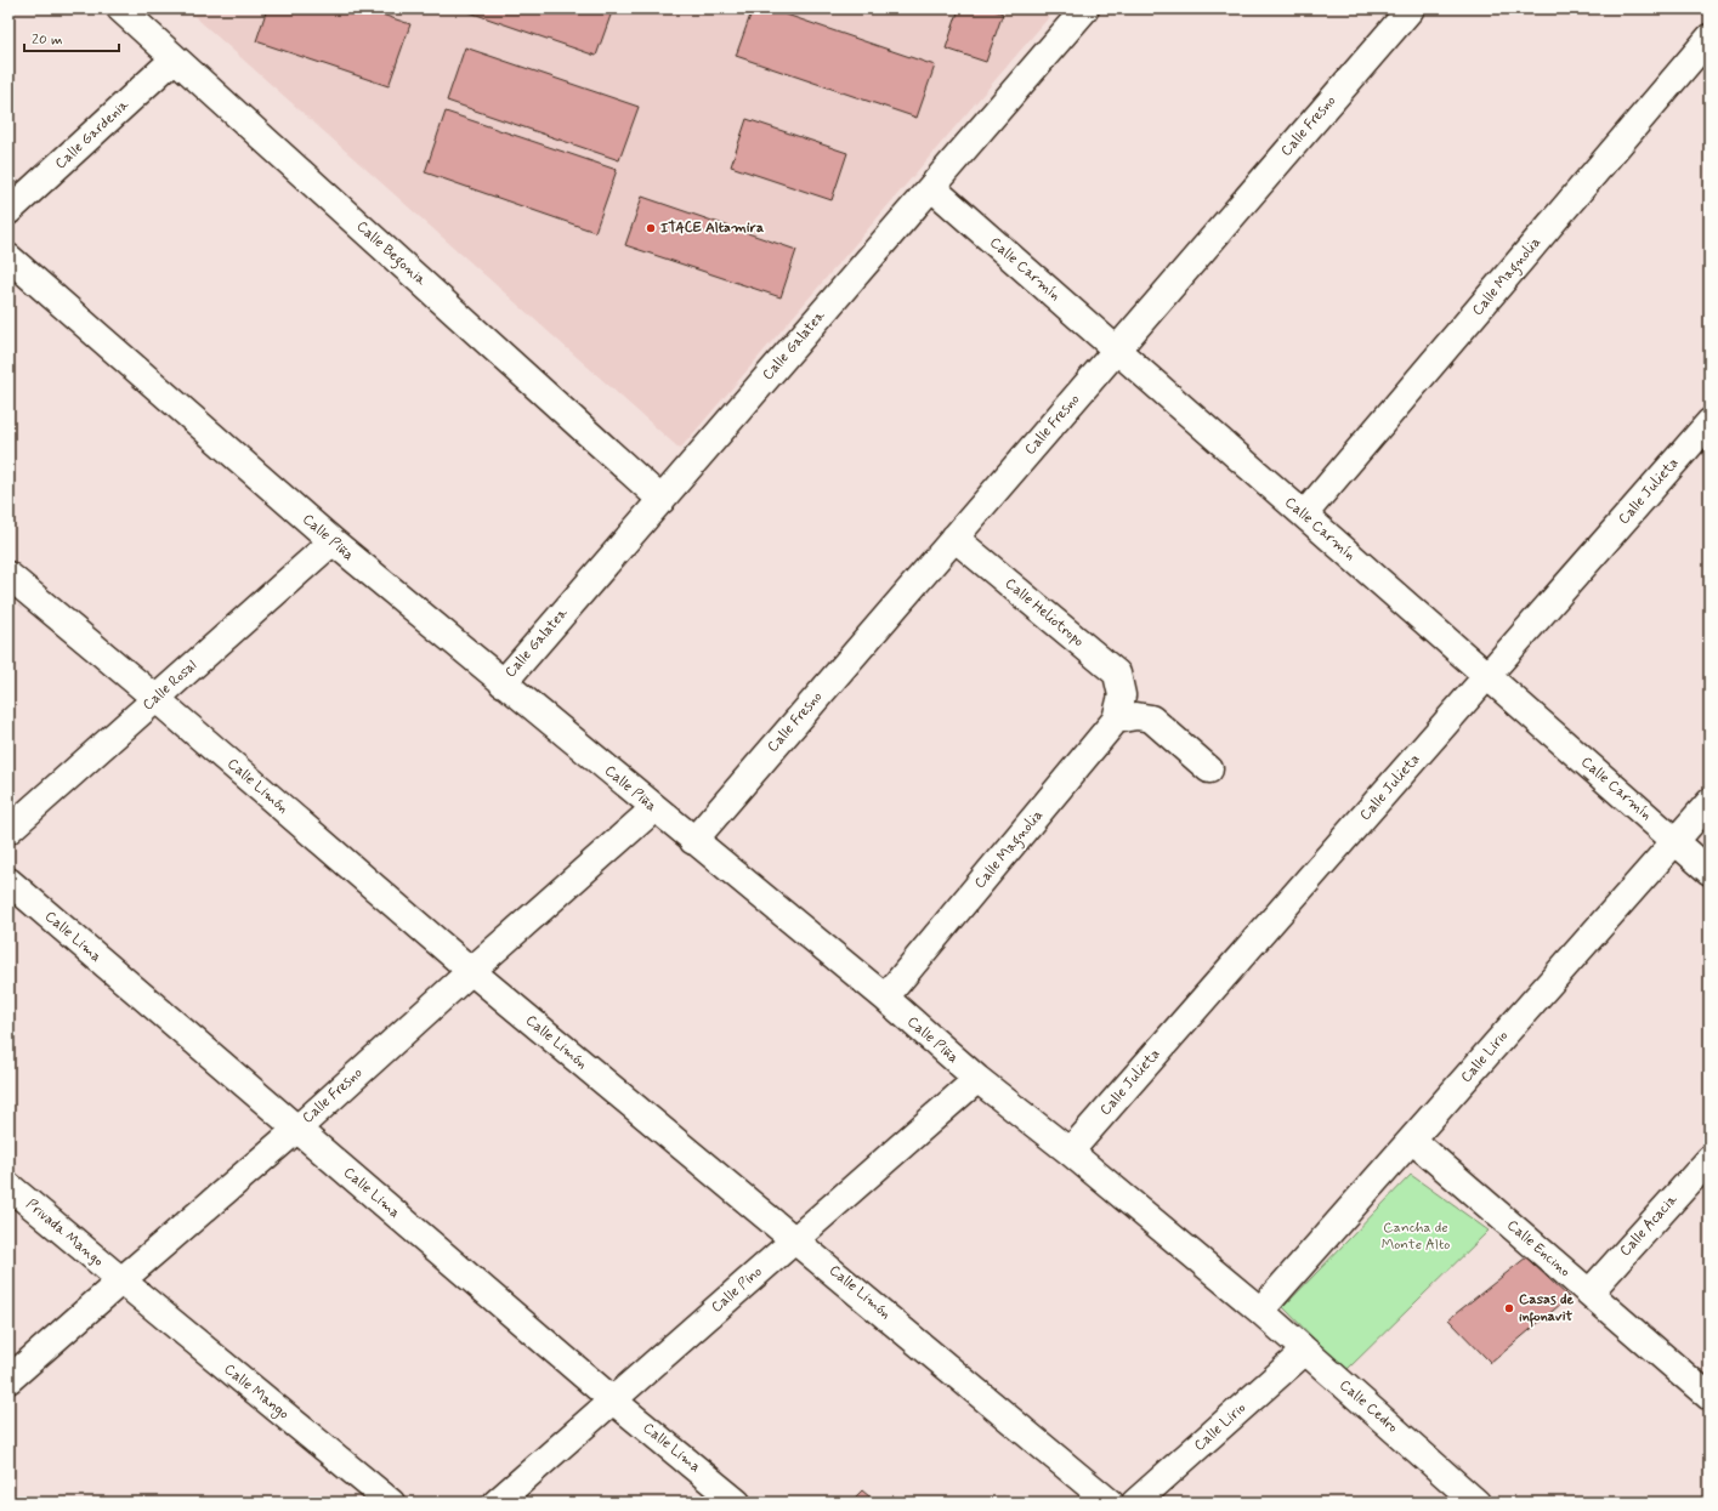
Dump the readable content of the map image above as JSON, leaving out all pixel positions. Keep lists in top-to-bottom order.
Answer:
{
  "streets": {
    "street": [
      "Calle Fresno",
      "Calle Gardenia",
      "Calle Begonia",
      "Calle Carmín",
      "Calle Magnolia",
      "Calle Galatea",
      "Calle Julieta",
      "Calle Piña",
      "Calle Heliotropo",
      "Calle Rosal",
      "Calle Limón",
      "Calle Lima",
      "Calle Lirio",
      "Calle Acacia",
      "Privada Mango",
      "Calle Encino",
      "Calle Pino",
      "Calle Mango",
      "Calle Cedro"
    ]
  },
  "crossings": [
    ["Calle Fresno", "Calle Carmín"],
    ["Calle Fresno", "Calle Piña"],
    ["Calle Fresno", "Calle Heliotropo"],
    ["Calle Fresno", "Calle Limón"],
    ["Calle Fresno", "Calle Lima"],
    ["Calle Fresno", "Privada Mango"],
    ["Calle Fresno", "Calle Mango"],
    ["Calle Gardenia", "Calle Begonia"],
    ["Calle Begonia", "Calle Galatea"],
    ["Calle Carmín", "Calle Magnolia"],
    ["Calle Carmín", "Calle Galatea"],
    ["Calle Carmín", "Calle Julieta"],
    ["Calle Carmín", "Calle Lirio"],
    ["Calle Magnolia", "Calle Piña"],
    ["Calle Magnolia", "Calle Heliotropo"],
    ["Calle Galatea", "Calle Piña"],
    ["Calle Julieta", "Calle Piña"],
    ["Calle Piña", "Calle Rosal"],
    ["Calle Piña", "Calle Lirio"],
    ["Calle Piña", "Calle Pino"],
    ["Calle Piña", "Calle Cedro"],
    ["Calle Rosal", "Calle Limón"],
    ["Calle Limón", "Calle Pino"],
    ["Calle Lima", "Calle Pino"],
    ["Calle Lirio", "Calle Encino"],
    ["Calle Lirio", "Calle Cedro"],
    ["Calle Acacia", "Calle Encino"],
    ["Privada Mango", "Calle Mango"]
  ],
  "parks": ["Cancha de Monte Alto"],
  "places": ["ITACE Altamira", "Casas de infonavit"],
  "scale_bar": "20 m"
}
